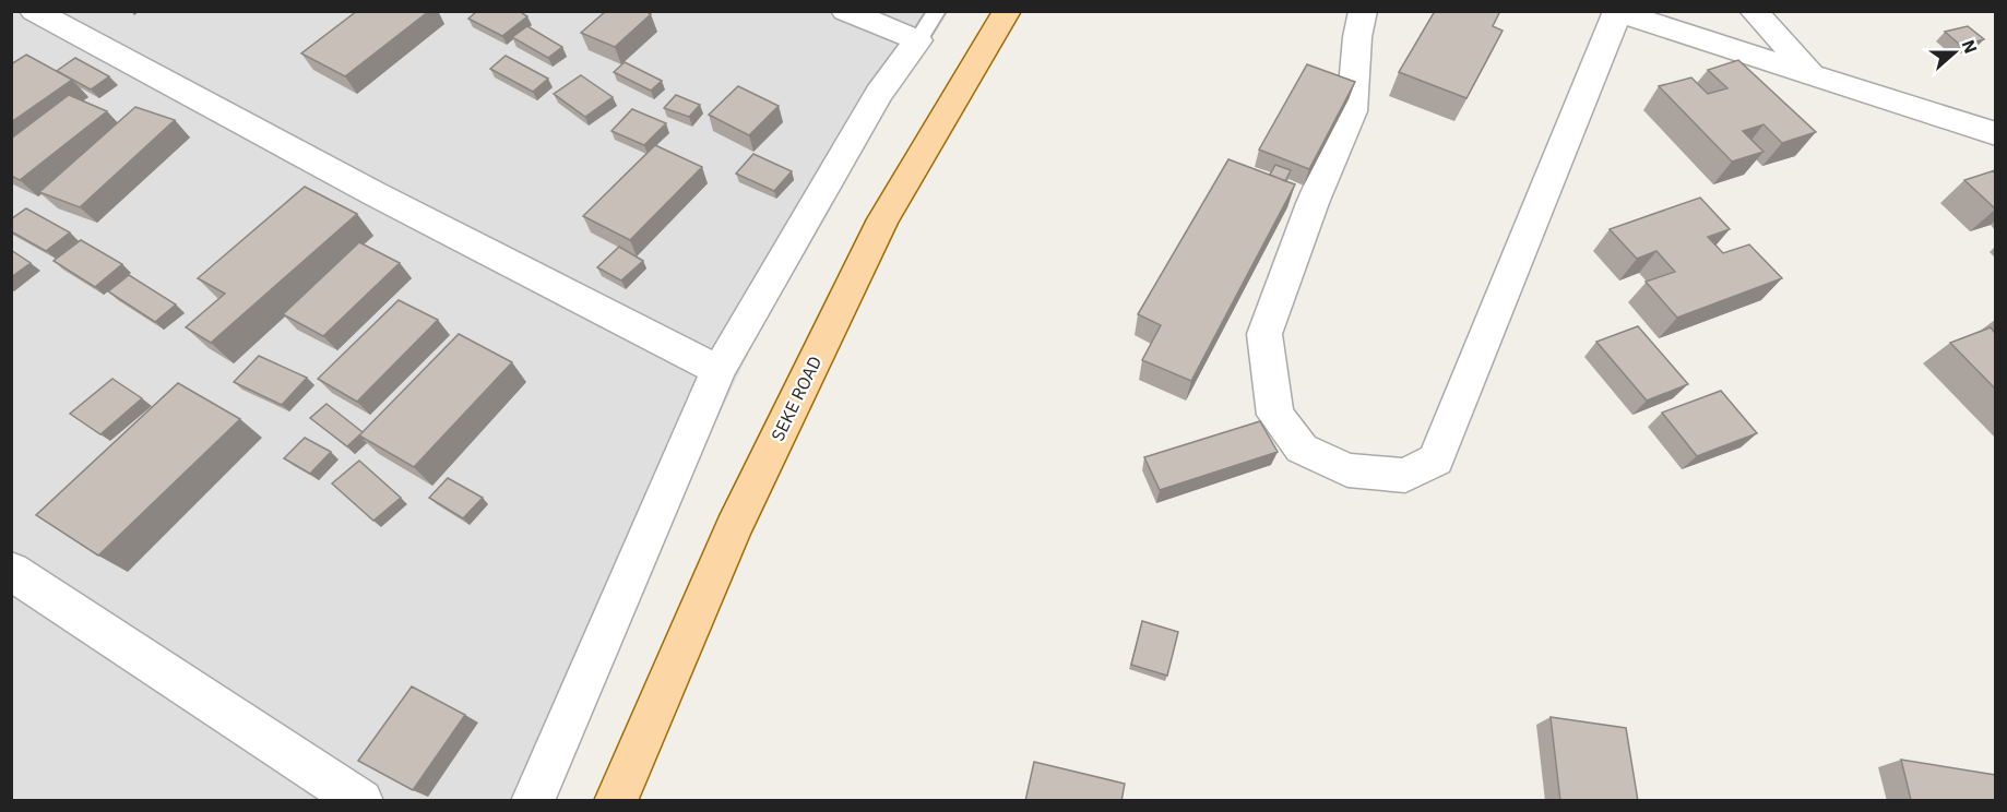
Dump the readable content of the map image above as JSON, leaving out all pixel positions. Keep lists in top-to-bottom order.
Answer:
{
  "streets": {
    "main road": ["SEKE ROAD"]
  },
  "north": "right"
}
